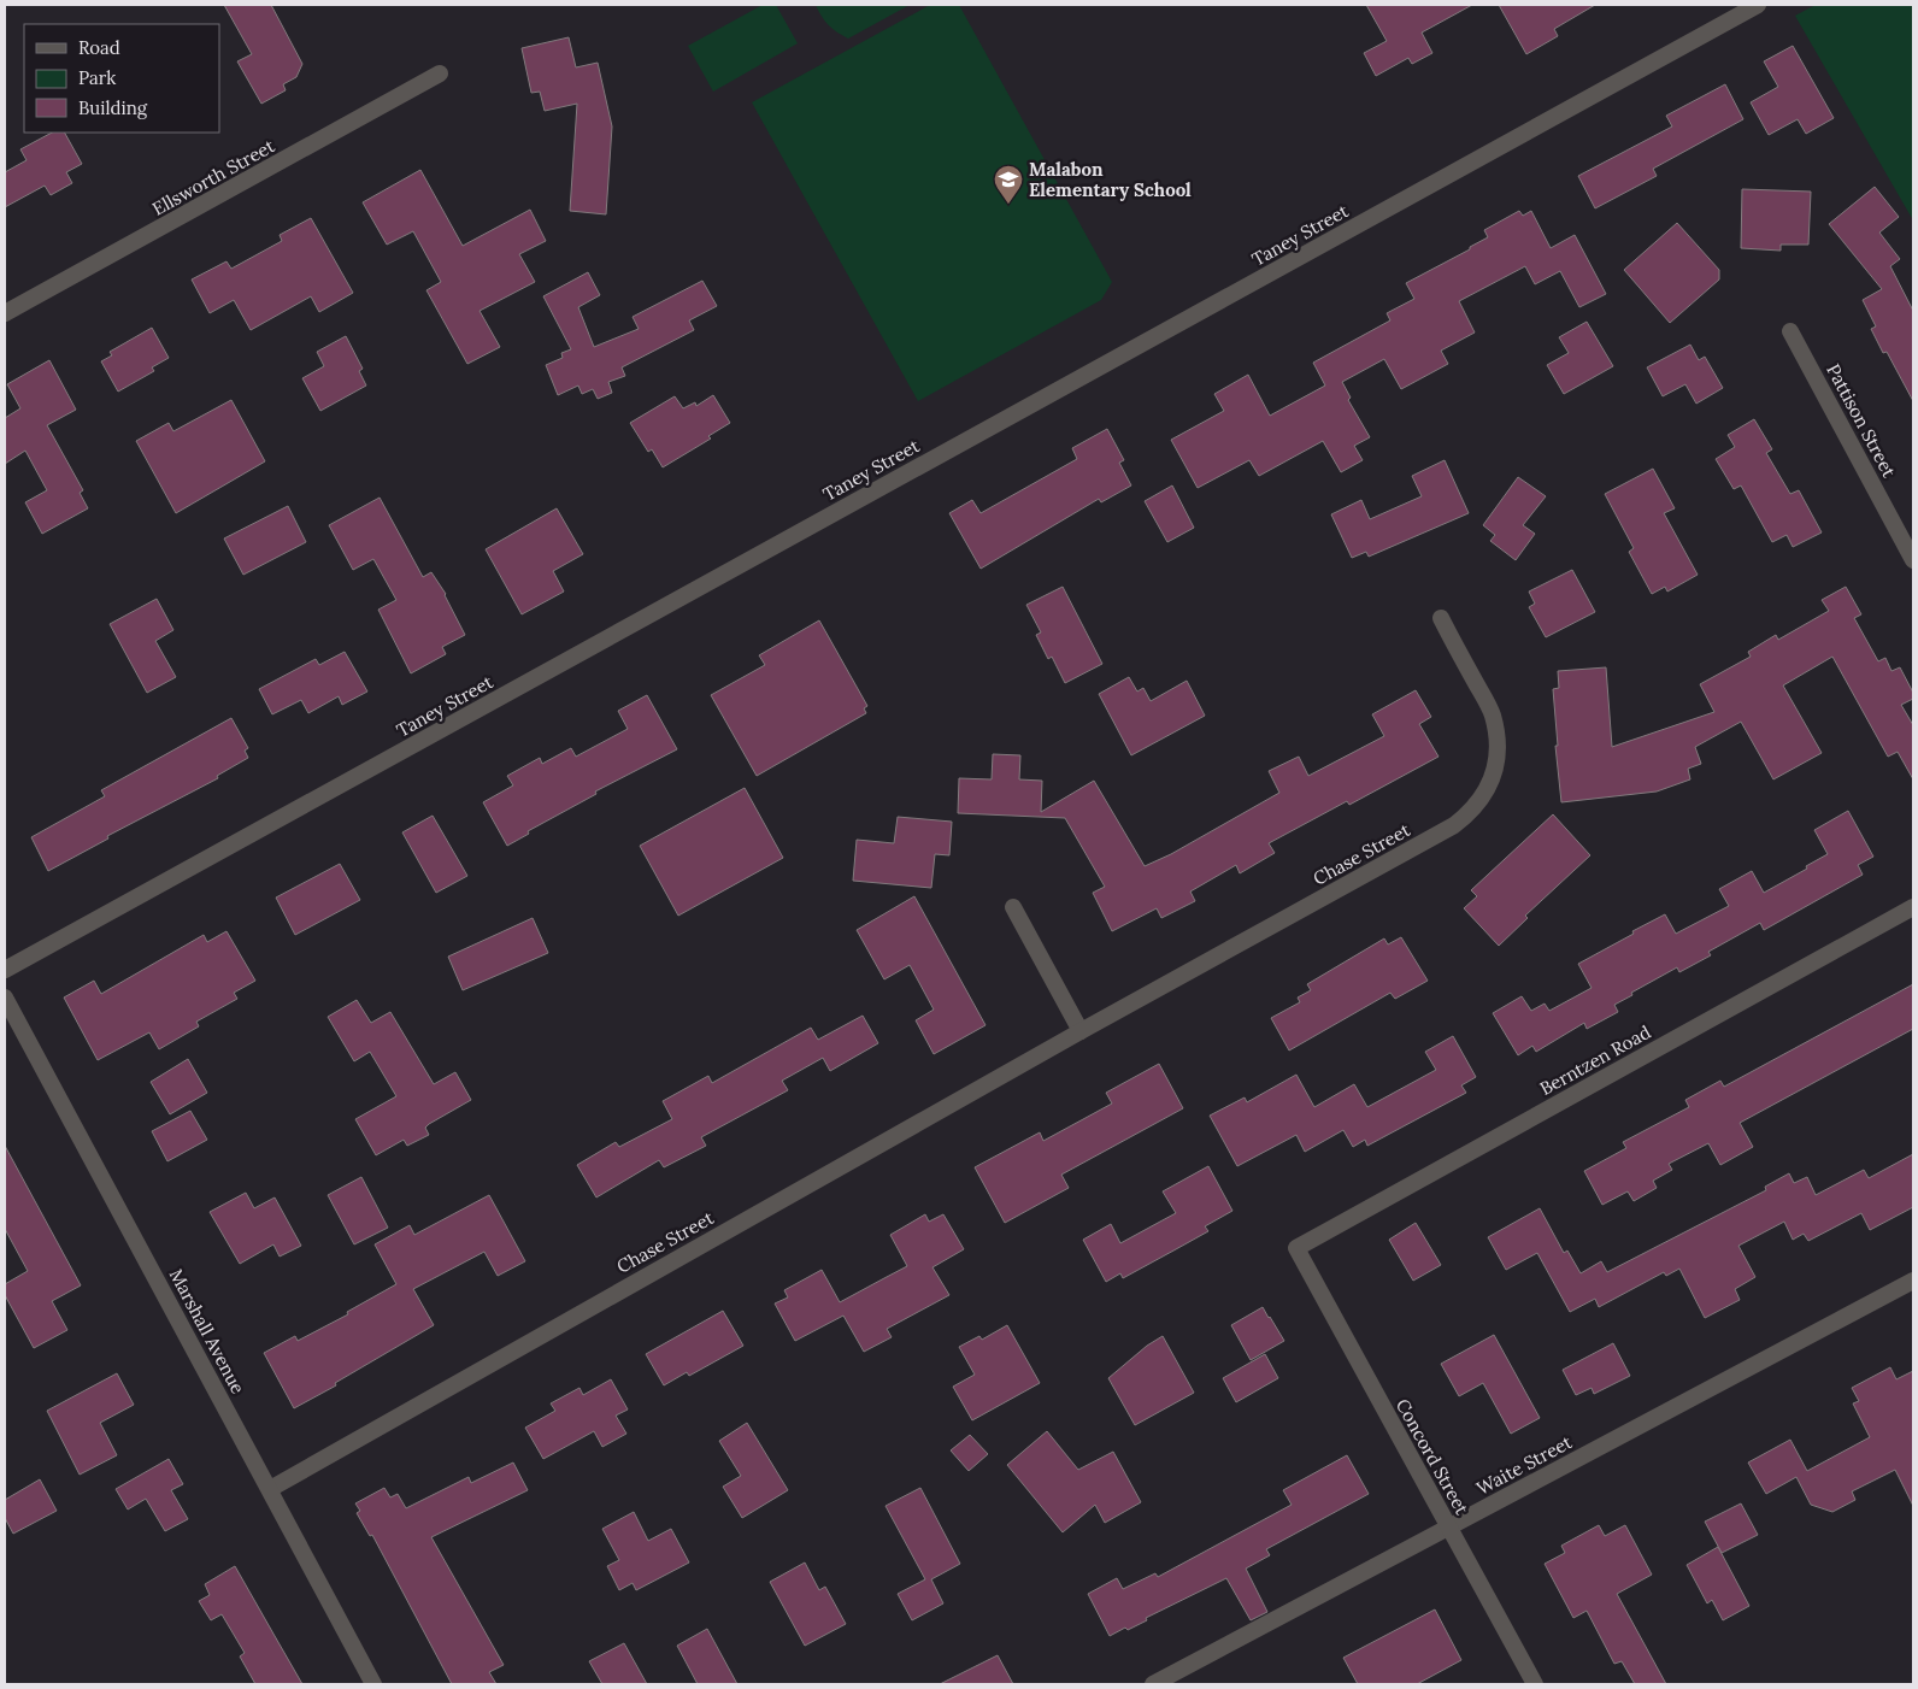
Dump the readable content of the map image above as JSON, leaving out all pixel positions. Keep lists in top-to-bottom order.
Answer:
{
  "streets": {
    "street": [
      "Ellsworth Street",
      "Taney Street",
      "Pattison Street",
      "Chase Street",
      "Berntzen Road",
      "Marshall Avenue",
      "Concord Street",
      "Waite Street"
    ]
  },
  "crossings": [
    ["Chase Street", "Marshall Avenue"],
    ["Berntzen Road", "Concord Street"],
    ["Concord Street", "Waite Street"]
  ],
  "places": {
    "school or university": ["Malabon Elementary School"]
  },
  "legend": ["Road", "Park", "Building"]
}
